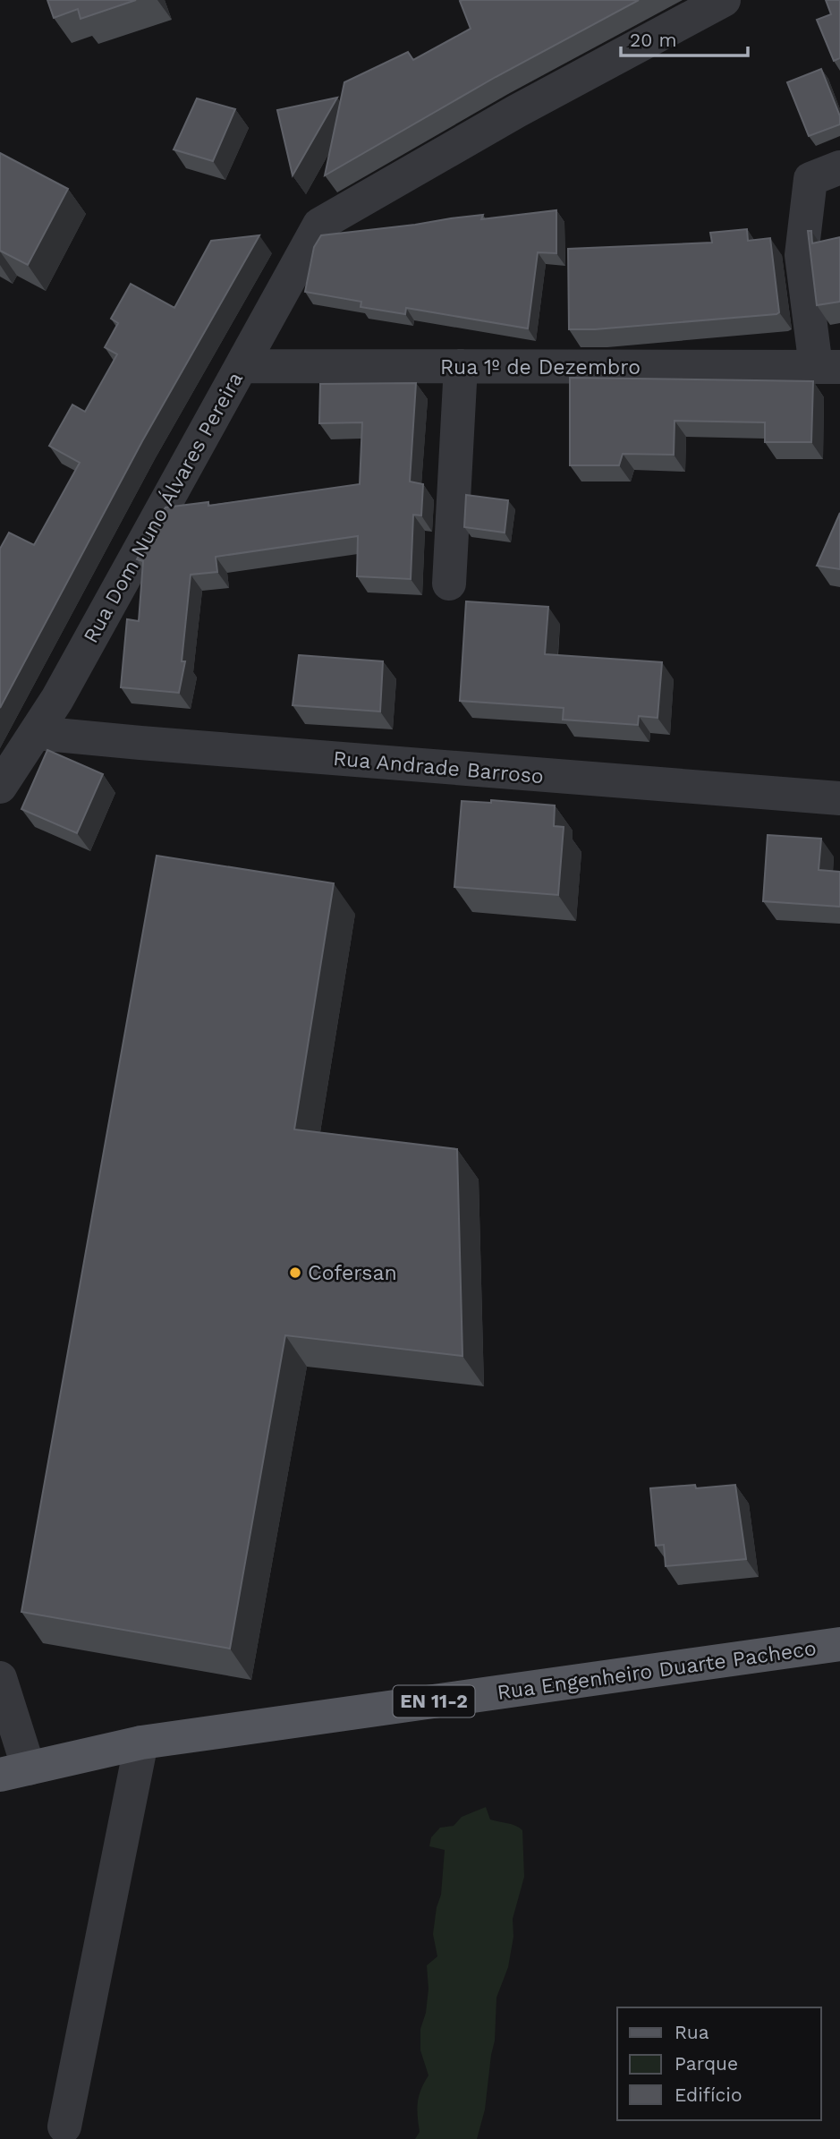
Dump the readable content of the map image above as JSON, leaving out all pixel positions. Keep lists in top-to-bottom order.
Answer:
{
  "streets": {
    "main road": ["Rua Engenheiro Duarte Pacheco", "EN 11-2"],
    "street": ["Rua 1º de Dezembro", "Rua Dom Nuno Álvares Pereira", "Rua Andrade Barroso"]
  },
  "crossings": [
    ["Rua 1º de Dezembro", "Rua Dom Nuno Álvares Pereira"],
    ["Rua Dom Nuno Álvares Pereira", "Rua Andrade Barroso"]
  ],
  "places": ["Cofersan"],
  "legend": ["Rua", "Parque", "Edifício"],
  "scale_bar": "20 m"
}
